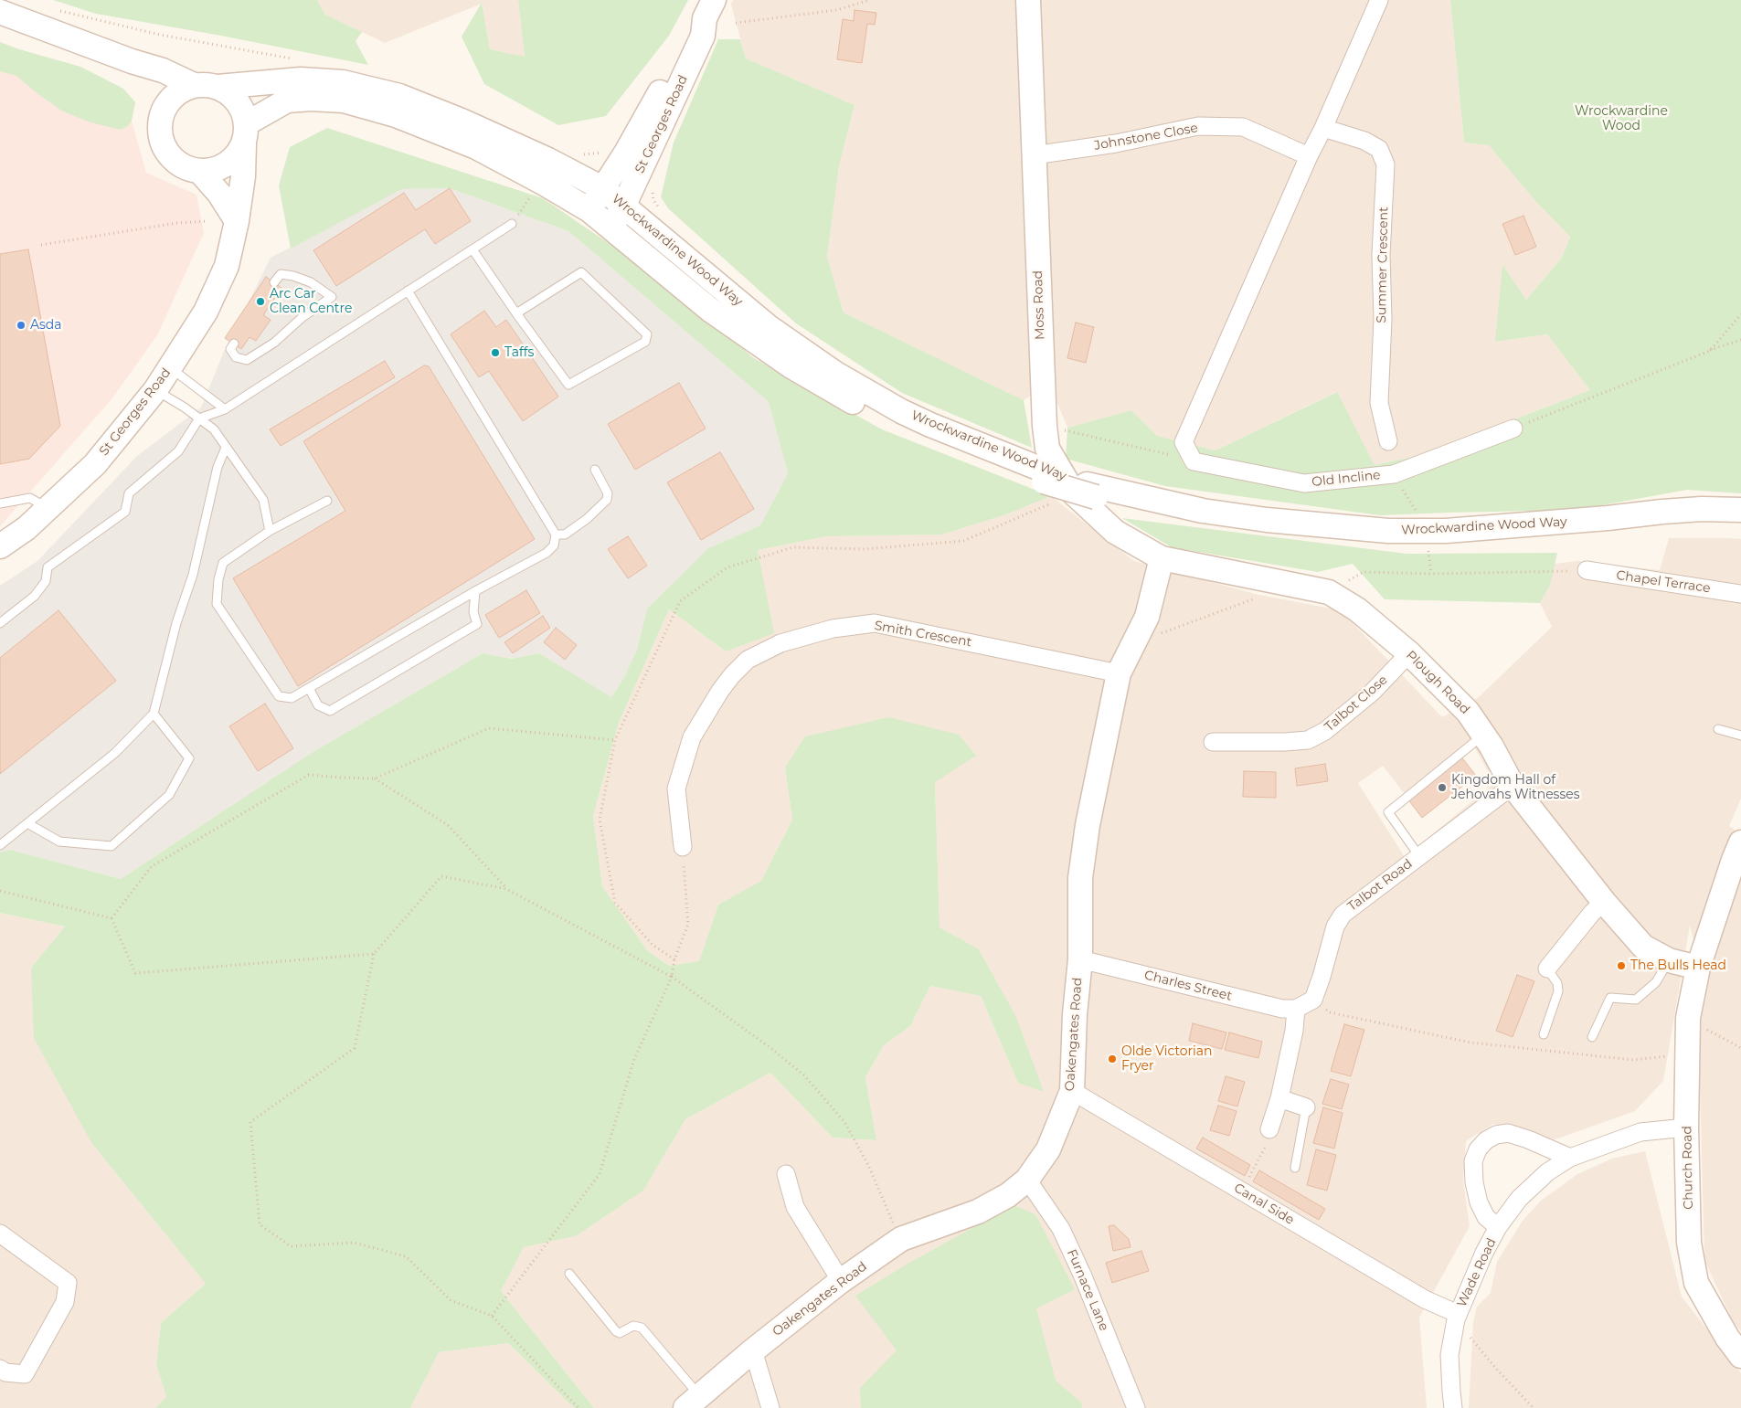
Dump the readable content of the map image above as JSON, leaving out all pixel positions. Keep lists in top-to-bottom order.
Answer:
{
  "streets": {
    "street": [
      "St Georges Road",
      "Johnstone Close",
      "Wrockwardine Wood Way",
      "Summer Crescent",
      "Moss Road",
      "Old Incline",
      "Chapel Terrace",
      "Smith Crescent",
      "Plough Road",
      "Talbot Close",
      "Talbot Road",
      "Charles Street",
      "Oakengates Road",
      "Church Road",
      "Canal Side",
      "Wade Road",
      "Furnace Lane"
    ]
  },
  "crossings": [
    ["St Georges Road", "Wrockwardine Wood Way"],
    ["Johnstone Close", "Moss Road"],
    ["Wrockwardine Wood Way", "Moss Road"],
    ["Moss Road", "Plough Road"],
    ["Moss Road", "Oakengates Road"],
    ["Smith Crescent", "Oakengates Road"],
    ["Plough Road", "Talbot Close"],
    ["Plough Road", "Talbot Road"],
    ["Plough Road", "Oakengates Road"],
    ["Plough Road", "Church Road"],
    ["Charles Street", "Oakengates Road"],
    ["Oakengates Road", "Canal Side"],
    ["Oakengates Road", "Furnace Lane"],
    ["Church Road", "Wade Road"],
    ["Canal Side", "Wade Road"]
  ],
  "parks": ["Wrockwardine Wood"],
  "places": [
    "Arc Car Clean Centre",
    "Asda",
    "Taffs",
    "Kingdom Hall of Jehovahs Witnesses",
    "The Bulls Head",
    "Olde Victorian Fryer"
  ]
}
